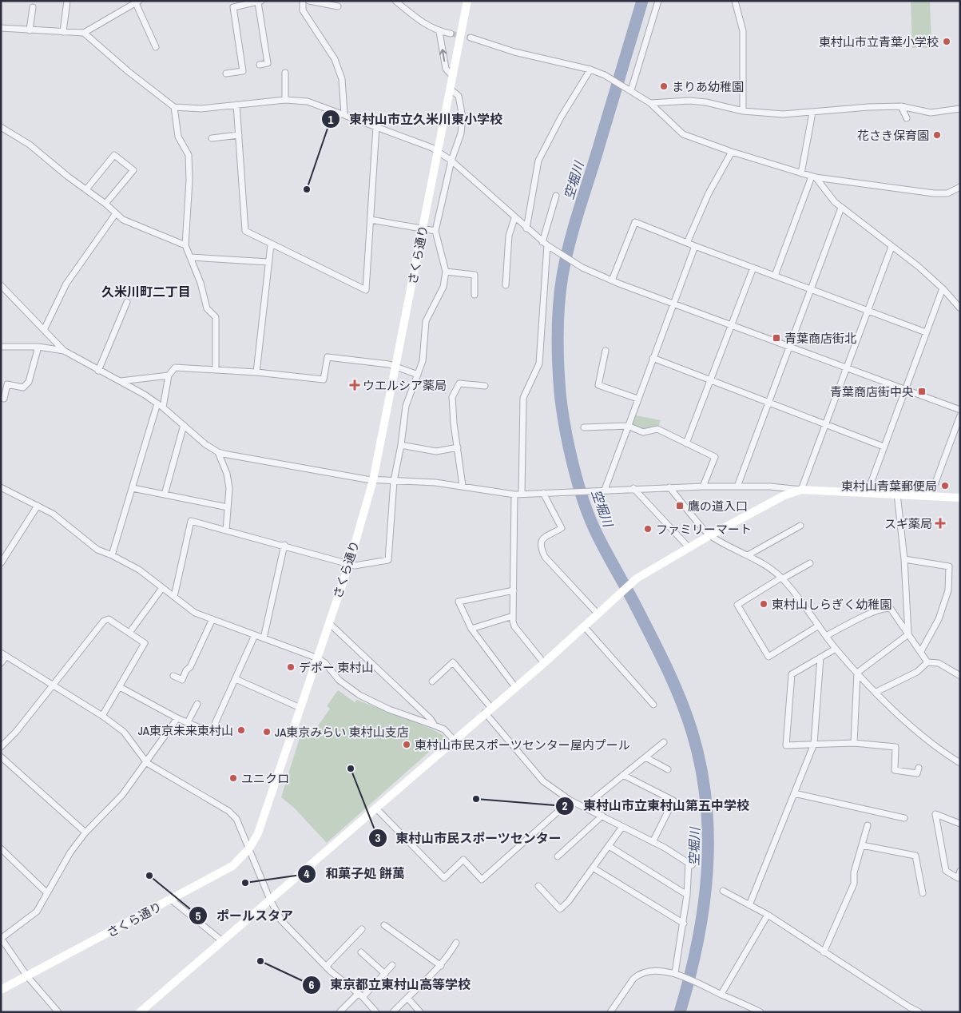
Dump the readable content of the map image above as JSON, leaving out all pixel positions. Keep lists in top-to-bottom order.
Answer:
{
  "streets": {
    "street": ["さくら通り"]
  },
  "districts": ["久米川町二丁目"],
  "water": ["空堀川"],
  "places": {
    "other": [
      "東村山市立青葉小学校",
      "まりあ幼稚園",
      "花さき保育園",
      "東村山市立久米川東小学校",
      "東村山青葉郵便局",
      "ファミリーマート",
      "東村山しらぎく幼稚園",
      "デポー 東村山",
      "JA東京未来東村山",
      "JA東京みらい 東村山支店",
      "東村山市民スポーツセンター屋内プール",
      "東村山市民スポーツセンター",
      "ユニクロ",
      "東村山市立東村山第五中学校",
      "ポールスタア",
      "和菓子処 餅萬",
      "東京都立東村山高等学校"
    ],
    "transit": ["青葉商店街北", "青葉商店街中央", "鷹の道入口"],
    "health": ["ウエルシア薬局", "スギ薬局"]
  }
}
